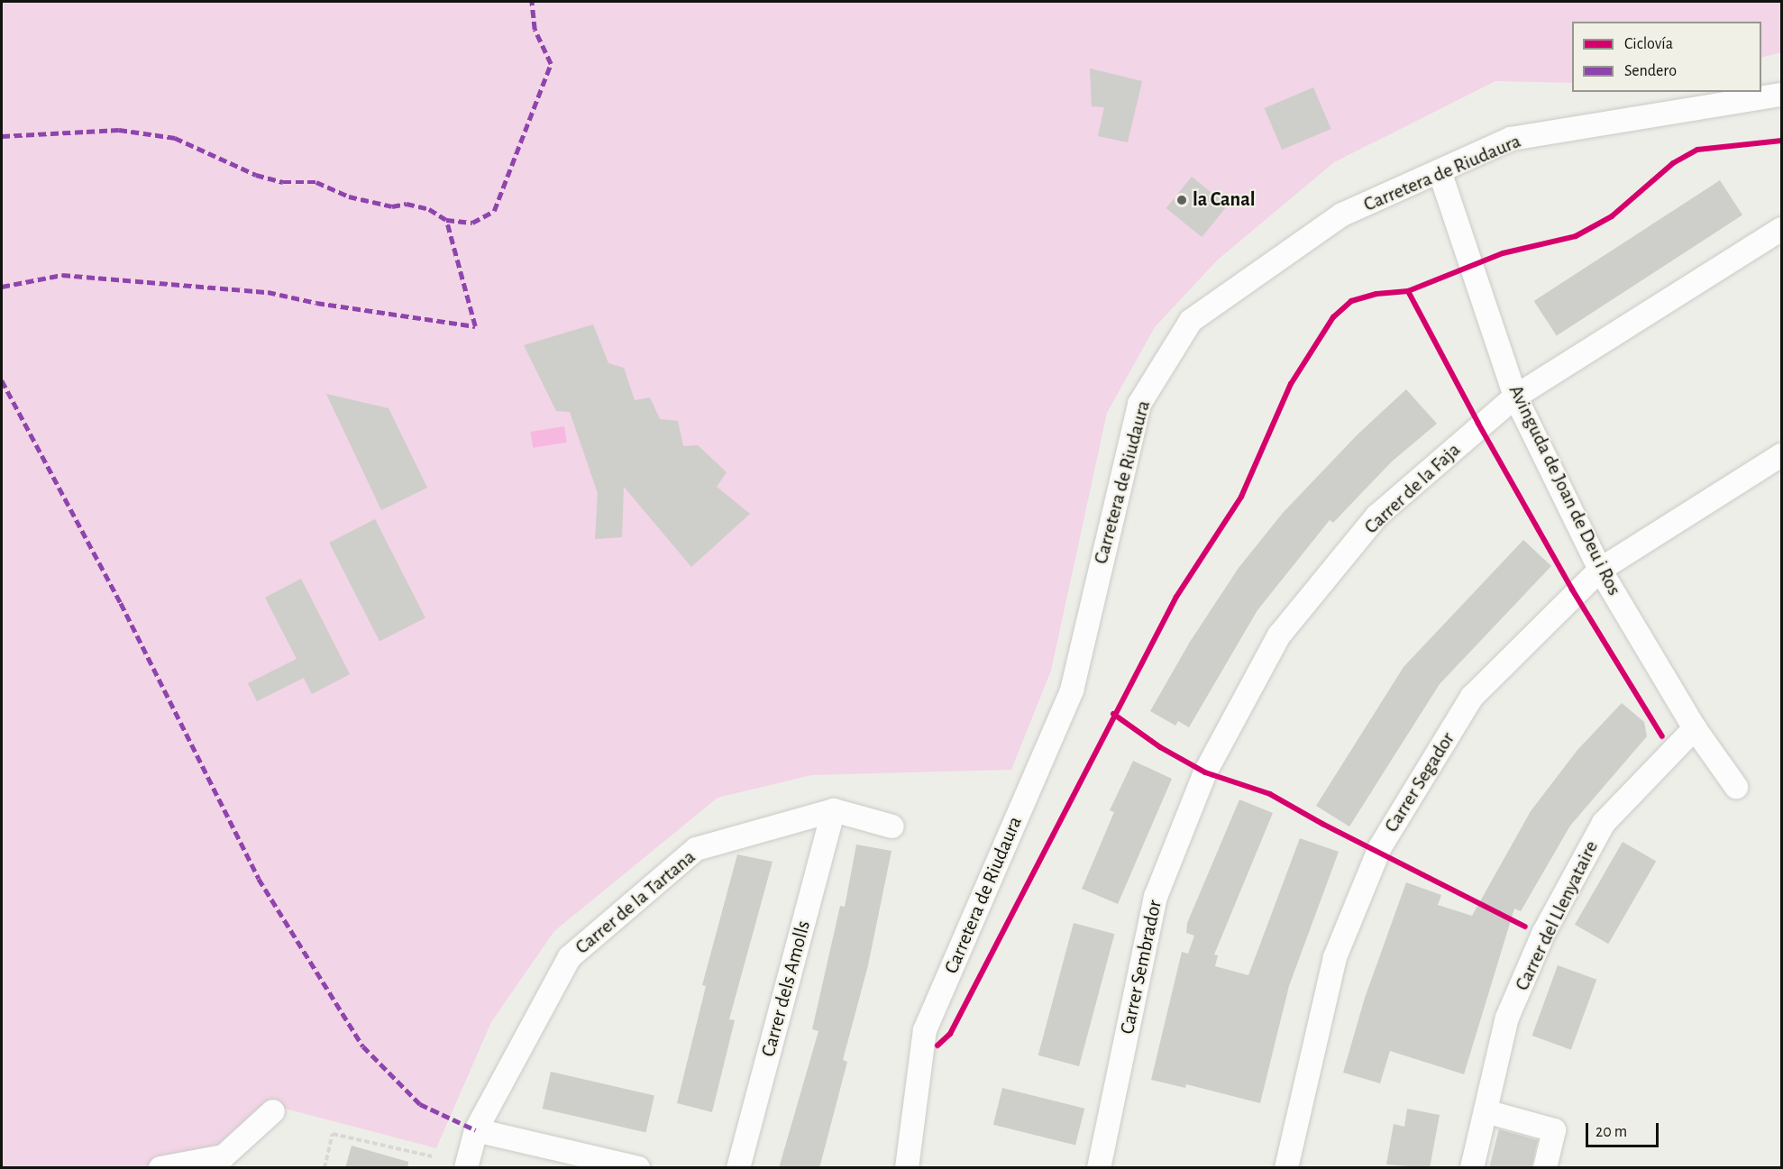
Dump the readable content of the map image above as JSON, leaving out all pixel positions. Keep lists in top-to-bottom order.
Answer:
{
  "streets": {
    "street": [
      "Carretera de Riudaura",
      "Carrer de la Faja",
      "Avinguda de Joan de Deu i Ros",
      "Carrer Segador",
      "Carrer de la Tartana",
      "Carrer del Llenyataire",
      "Carrer Sembrador",
      "Carrer dels Amolls"
    ]
  },
  "crossings": [
    ["Carretera de Riudaura", "Avinguda de Joan de Deu i Ros"],
    ["Carrer de la Faja", "Avinguda de Joan de Deu i Ros"],
    ["Carrer de la Faja", "Carrer Sembrador"],
    ["Avinguda de Joan de Deu i Ros", "Carrer Segador"],
    ["Avinguda de Joan de Deu i Ros", "Carrer del Llenyataire"],
    ["Carrer de la Tartana", "Carrer dels Amolls"]
  ],
  "places": ["la Canal"],
  "legend": ["Ciclovía", "Sendero"],
  "scale_bar": "20 m"
}
